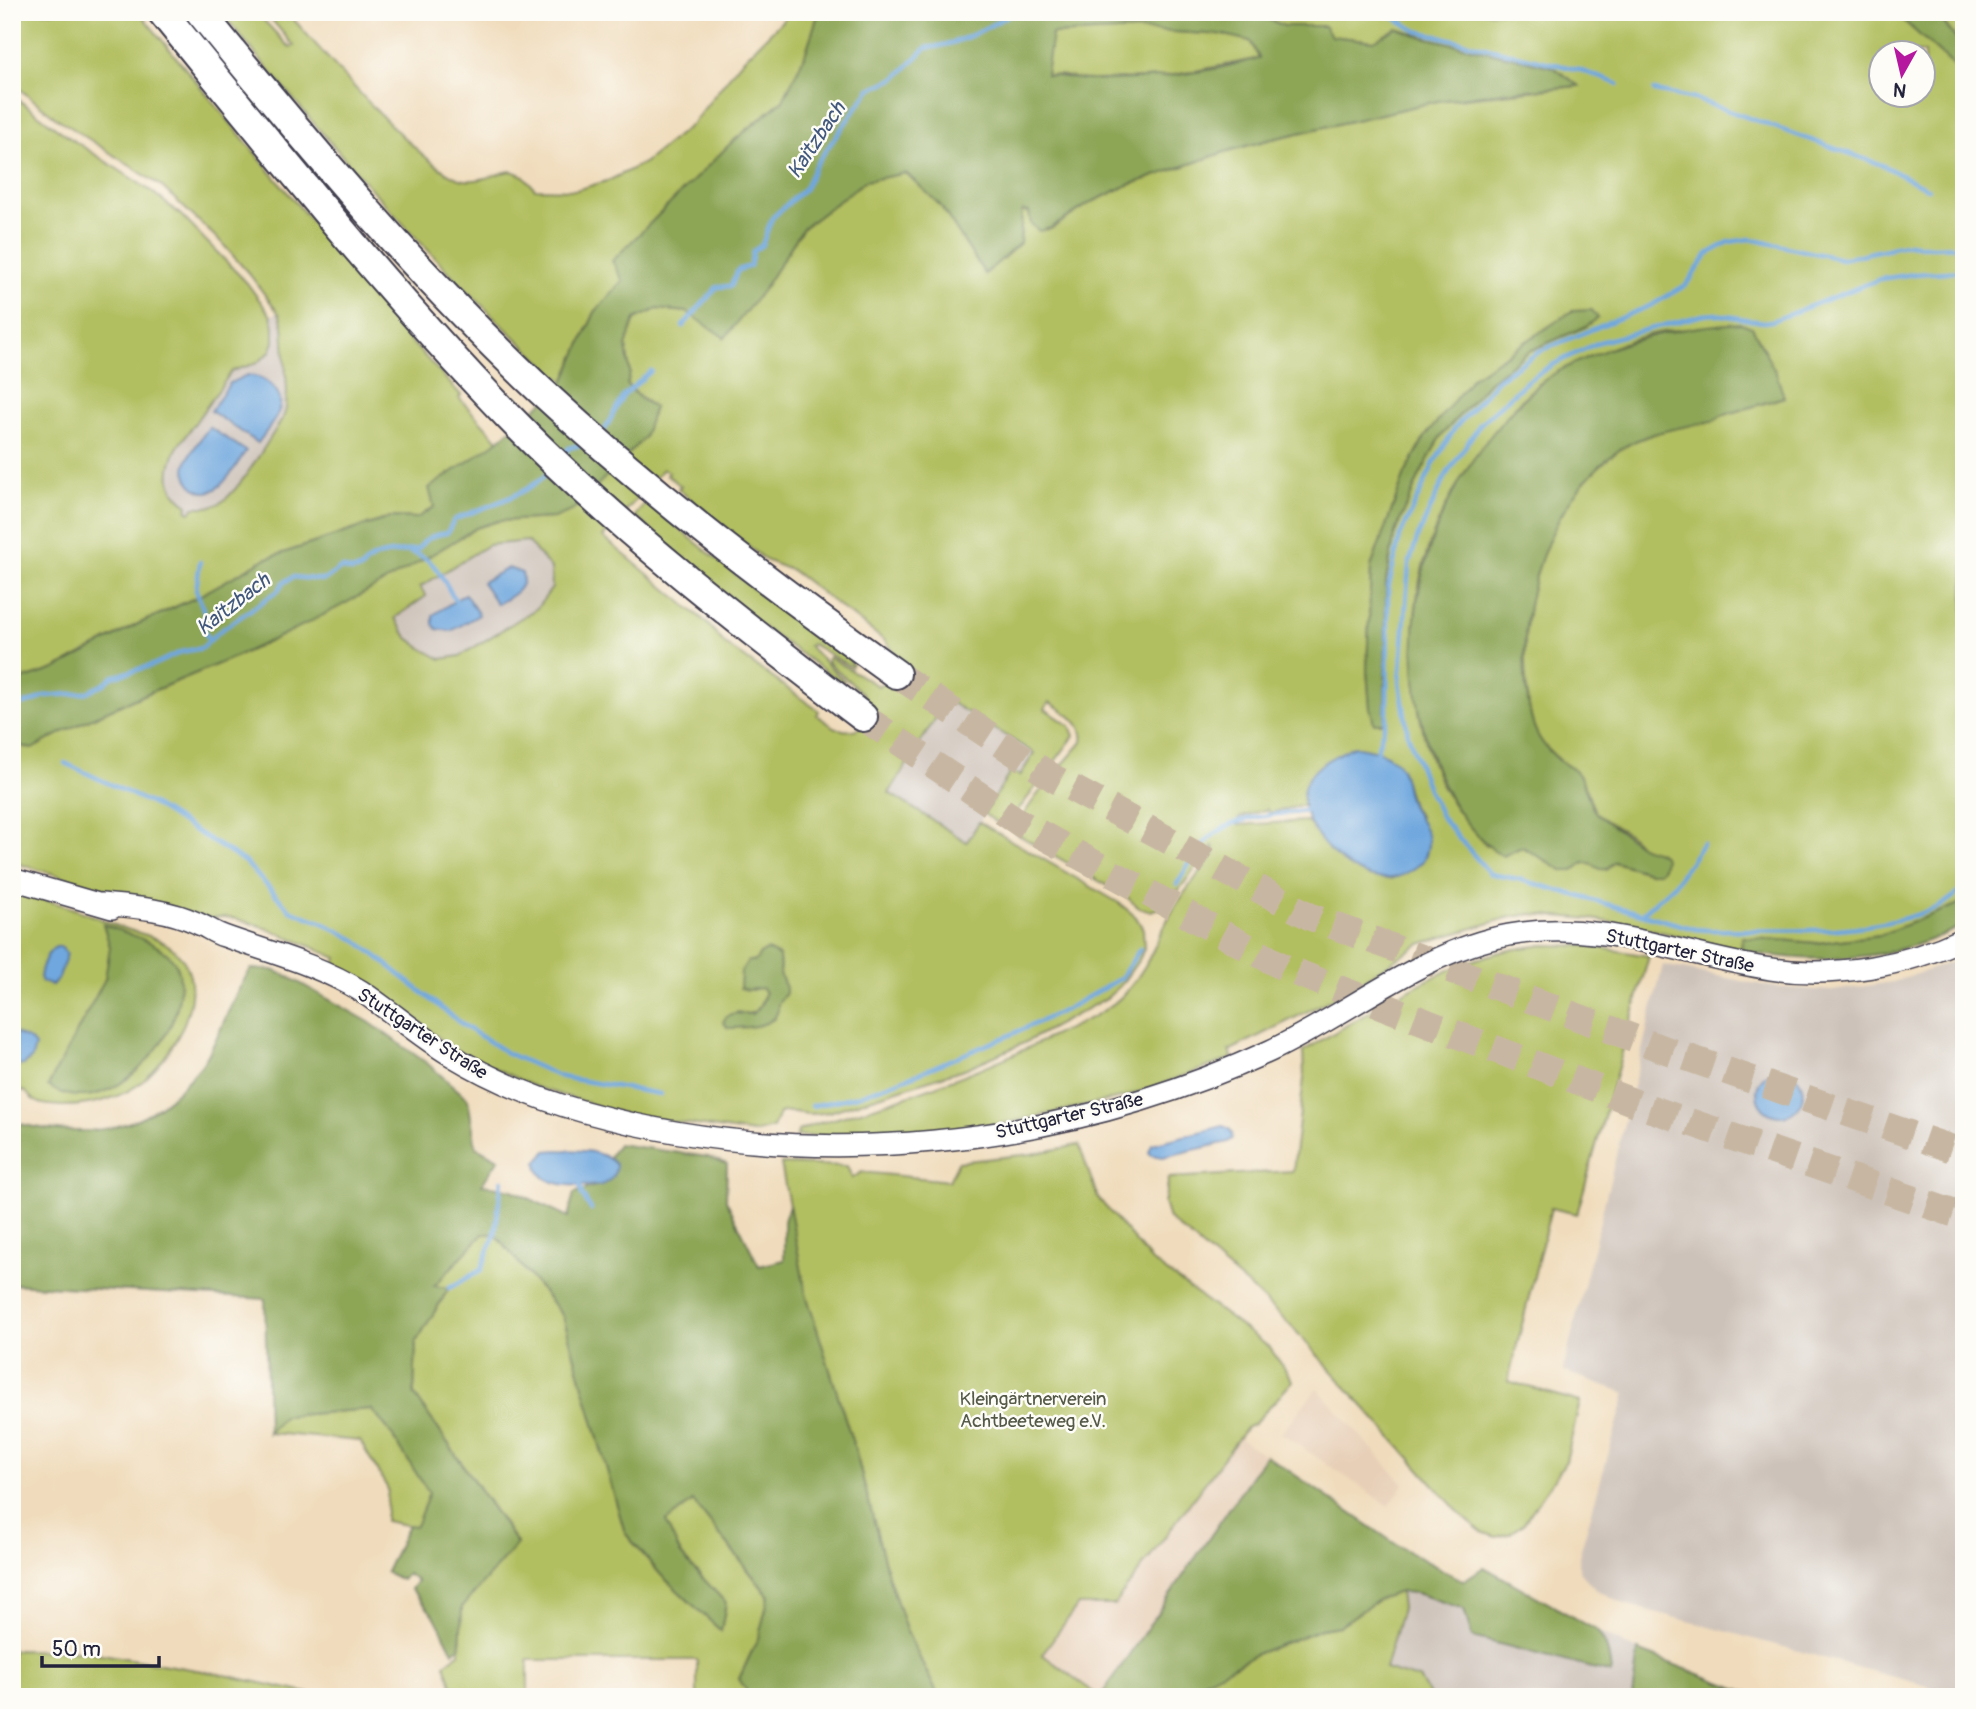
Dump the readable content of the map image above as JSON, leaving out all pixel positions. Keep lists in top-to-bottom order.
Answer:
{
  "streets": {
    "main road": ["Stuttgarter Straße"]
  },
  "water": ["Kaitzbach"],
  "parks": ["Kleingärtnerverein Achtbeeteweg e.V."],
  "scale_bar": "50 m",
  "north": "bottom"
}
